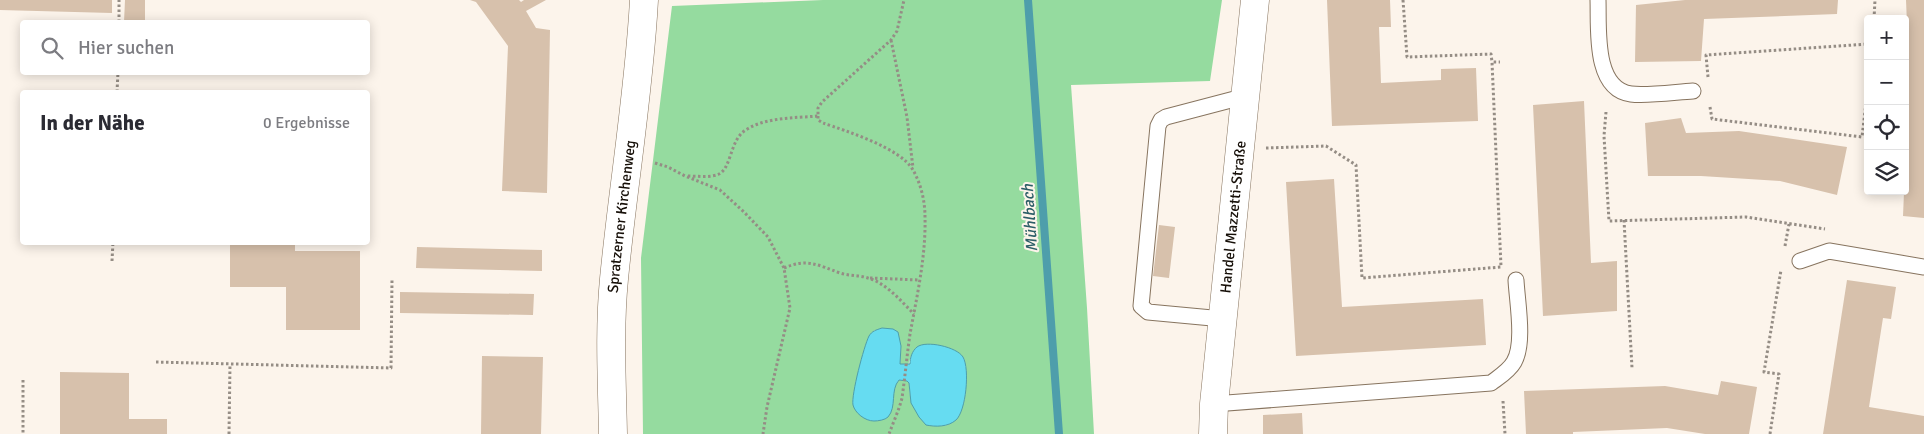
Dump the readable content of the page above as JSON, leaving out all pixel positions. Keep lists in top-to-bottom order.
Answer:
{
  "streets": {
    "street": ["Spratzerner Kirchenweg", "Handel Mazzetti-Straße"]
  },
  "water": ["Mühlbach"],
  "page": {
    "map_buttons": ["+", "−"],
    "search": "Hier suchen",
    "heading": ["In der Nähe", "0 Ergebnisse"]
  }
}
